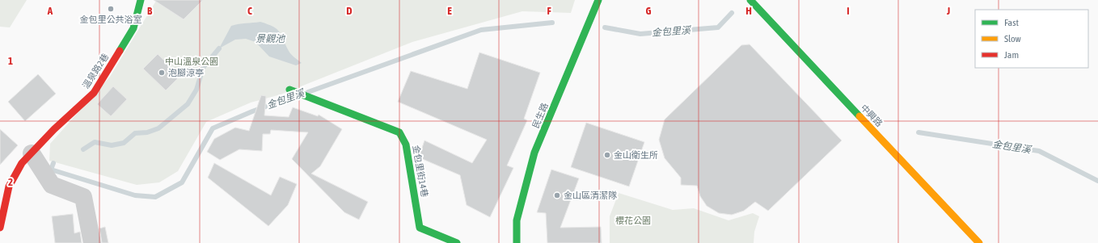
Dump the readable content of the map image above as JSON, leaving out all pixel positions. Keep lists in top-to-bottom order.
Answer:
{
  "streets": {
    "street": [
      "溫泉路2巷",
      "民生路",
      "中興路",
      "金包里街14巷"
    ]
  },
  "water": ["金包里溪", "景觀池"],
  "parks": ["中山溫泉公園", "櫻花公園"],
  "places": [
    "金包里公共浴室",
    "泡腳涼亭",
    "金山衛生所",
    "金山區清潔隊"
  ],
  "legend": ["Fast", "Slow", "Jam"],
  "grid": {
    "columns": [
      "A",
      "B",
      "C",
      "D",
      "E",
      "F",
      "G",
      "H",
      "I",
      "J"
    ],
    "rows": ["1", "2"]
  }
}
